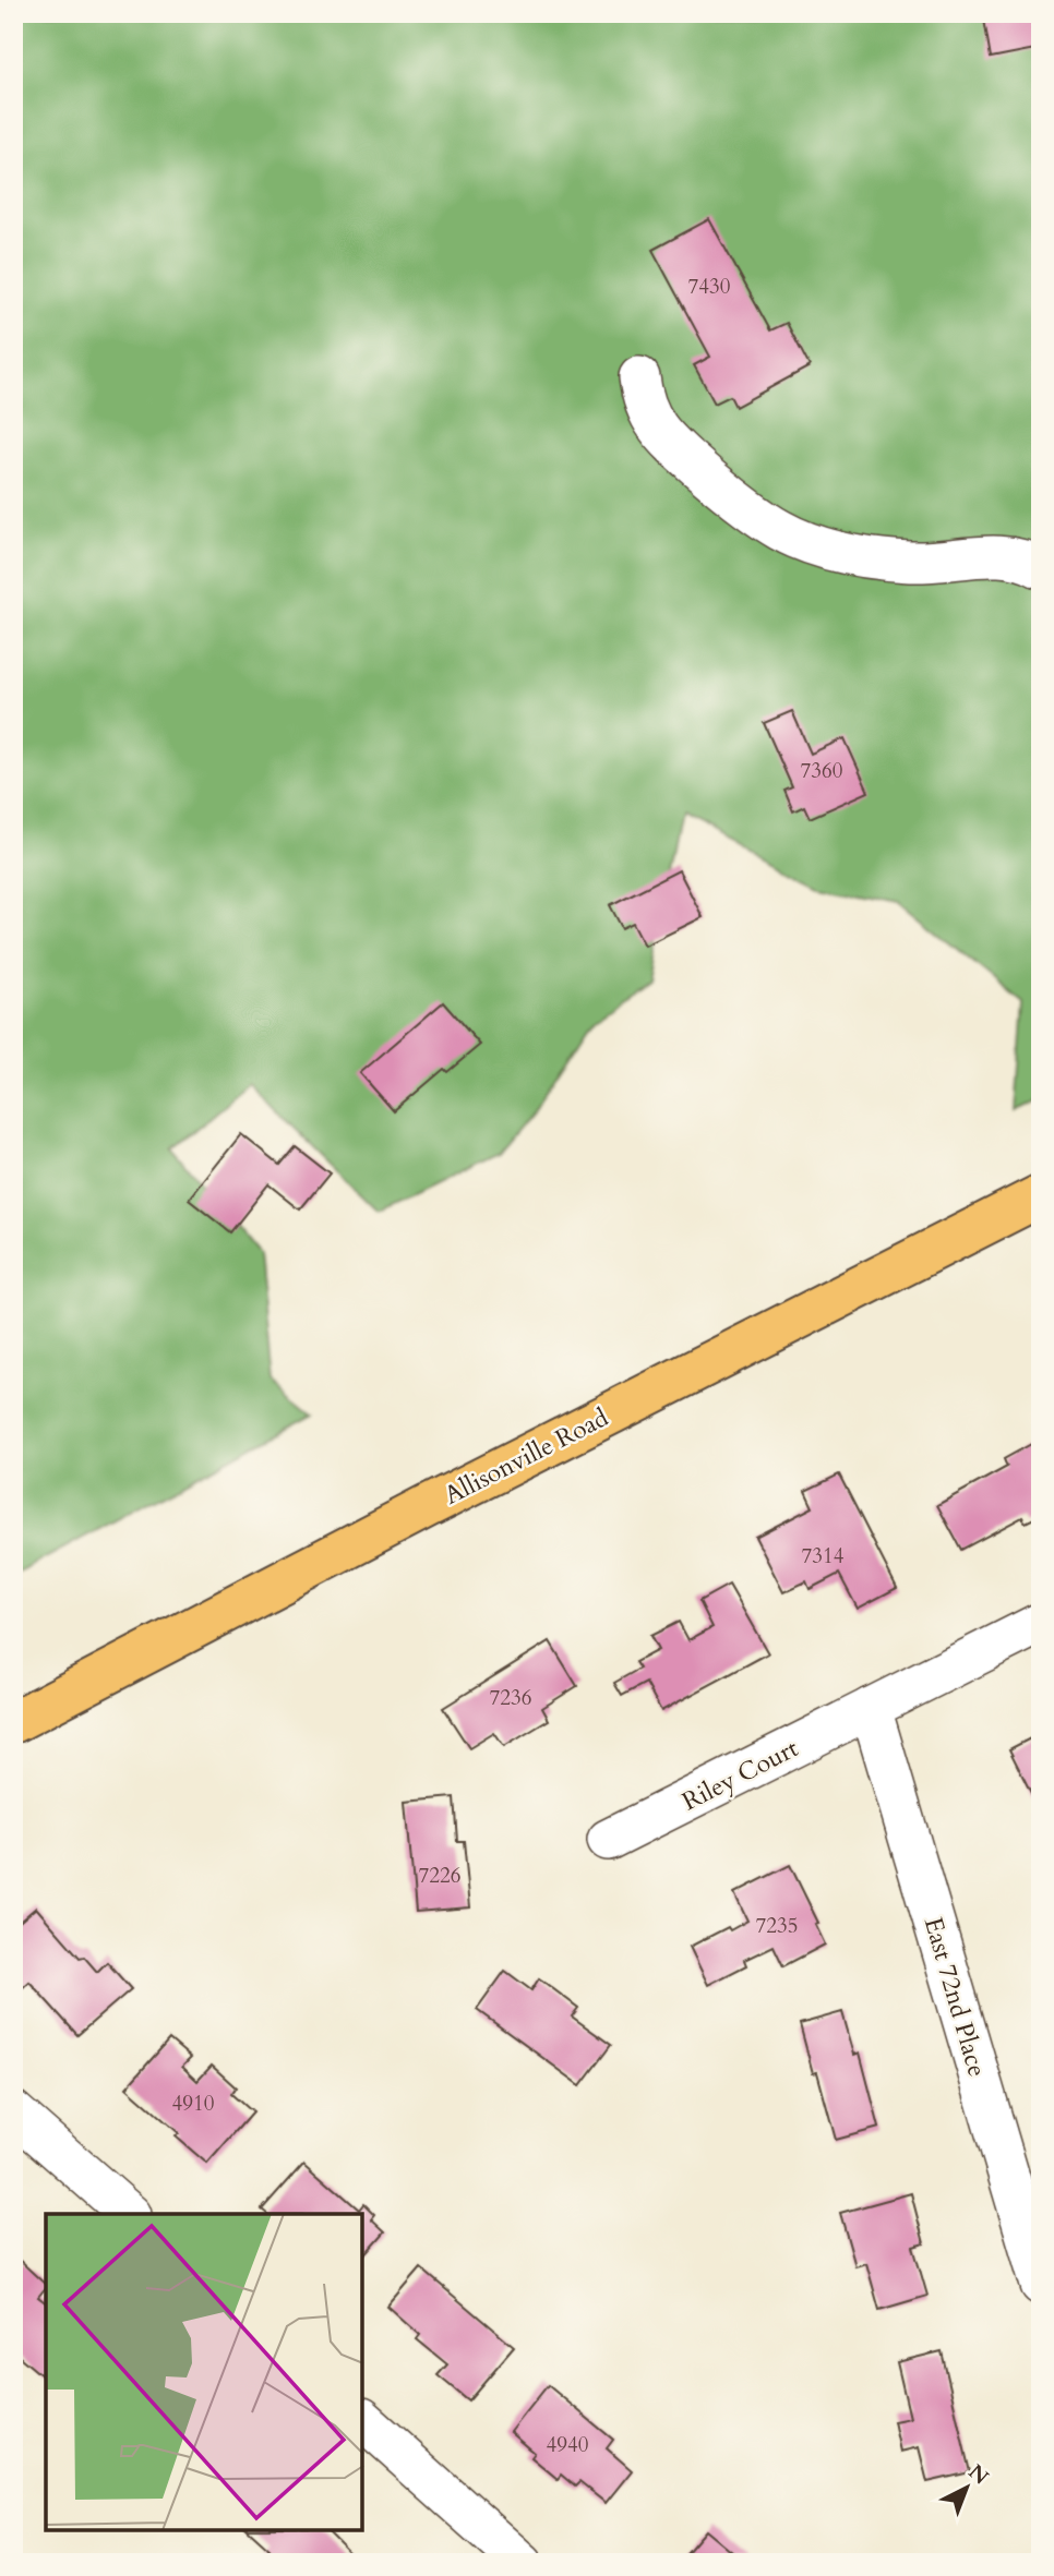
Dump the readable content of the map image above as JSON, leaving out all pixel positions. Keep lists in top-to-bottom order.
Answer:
{
  "streets": {
    "main road": ["Allisonville Road"],
    "street": ["Riley Court", "East 72nd Place"]
  },
  "crossings": [
    ["Riley Court", "East 72nd Place"]
  ],
  "house_numbers": [
    "7430",
    "7360",
    "7314",
    "7236",
    "7226",
    "7235",
    "4910",
    "4940"
  ],
  "north": "top right"
}
